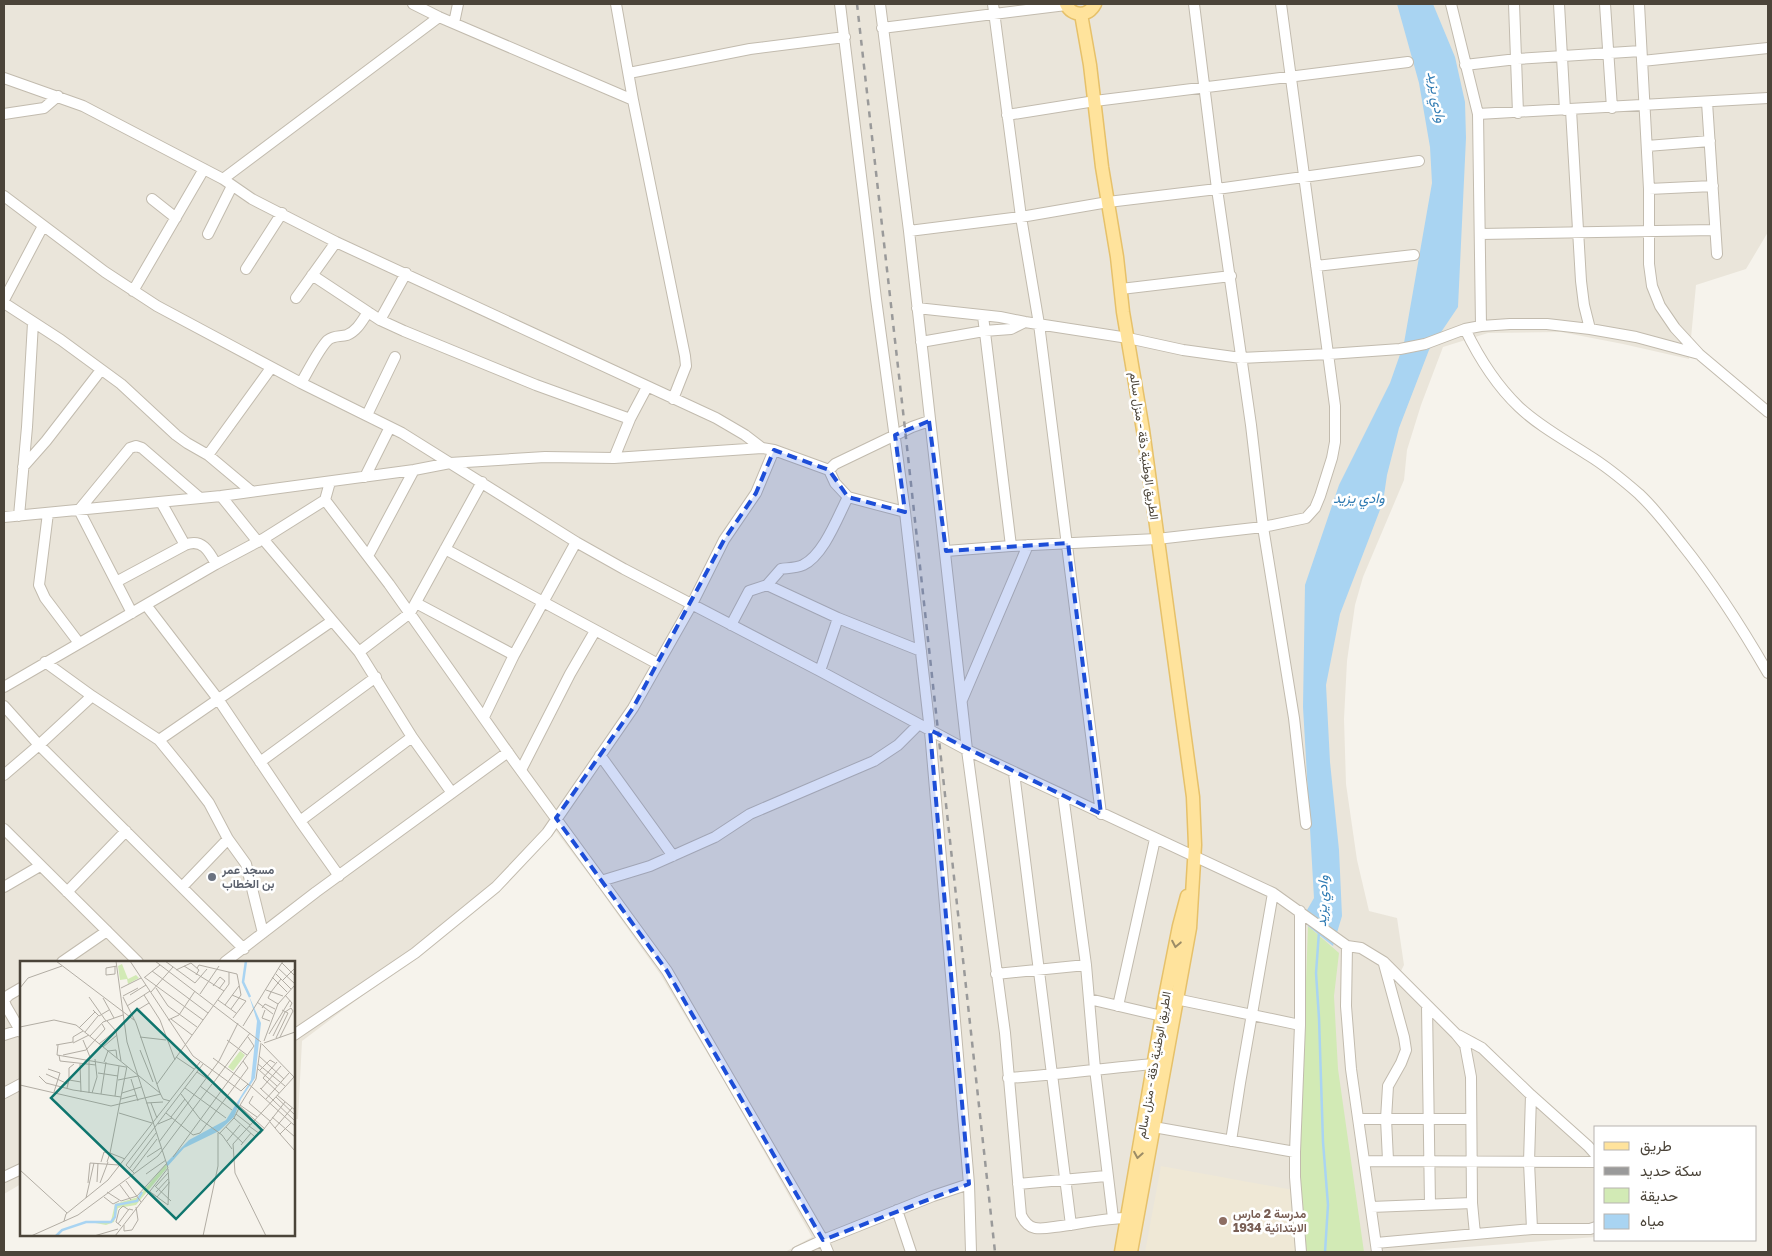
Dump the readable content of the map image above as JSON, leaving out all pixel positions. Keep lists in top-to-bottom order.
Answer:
{
  "streets": {
    "main road": ["الطريق الوطنية دقة - منزل سالم"]
  },
  "water": ["وادي يزيد"],
  "places": ["مسجد عمر بن الخطاب", "مدرسة 2 مارس 1934 الابتدائية"],
  "legend": [
    "طريق",
    "سكة حديد",
    "حديقة",
    "مياه"
  ]
}
